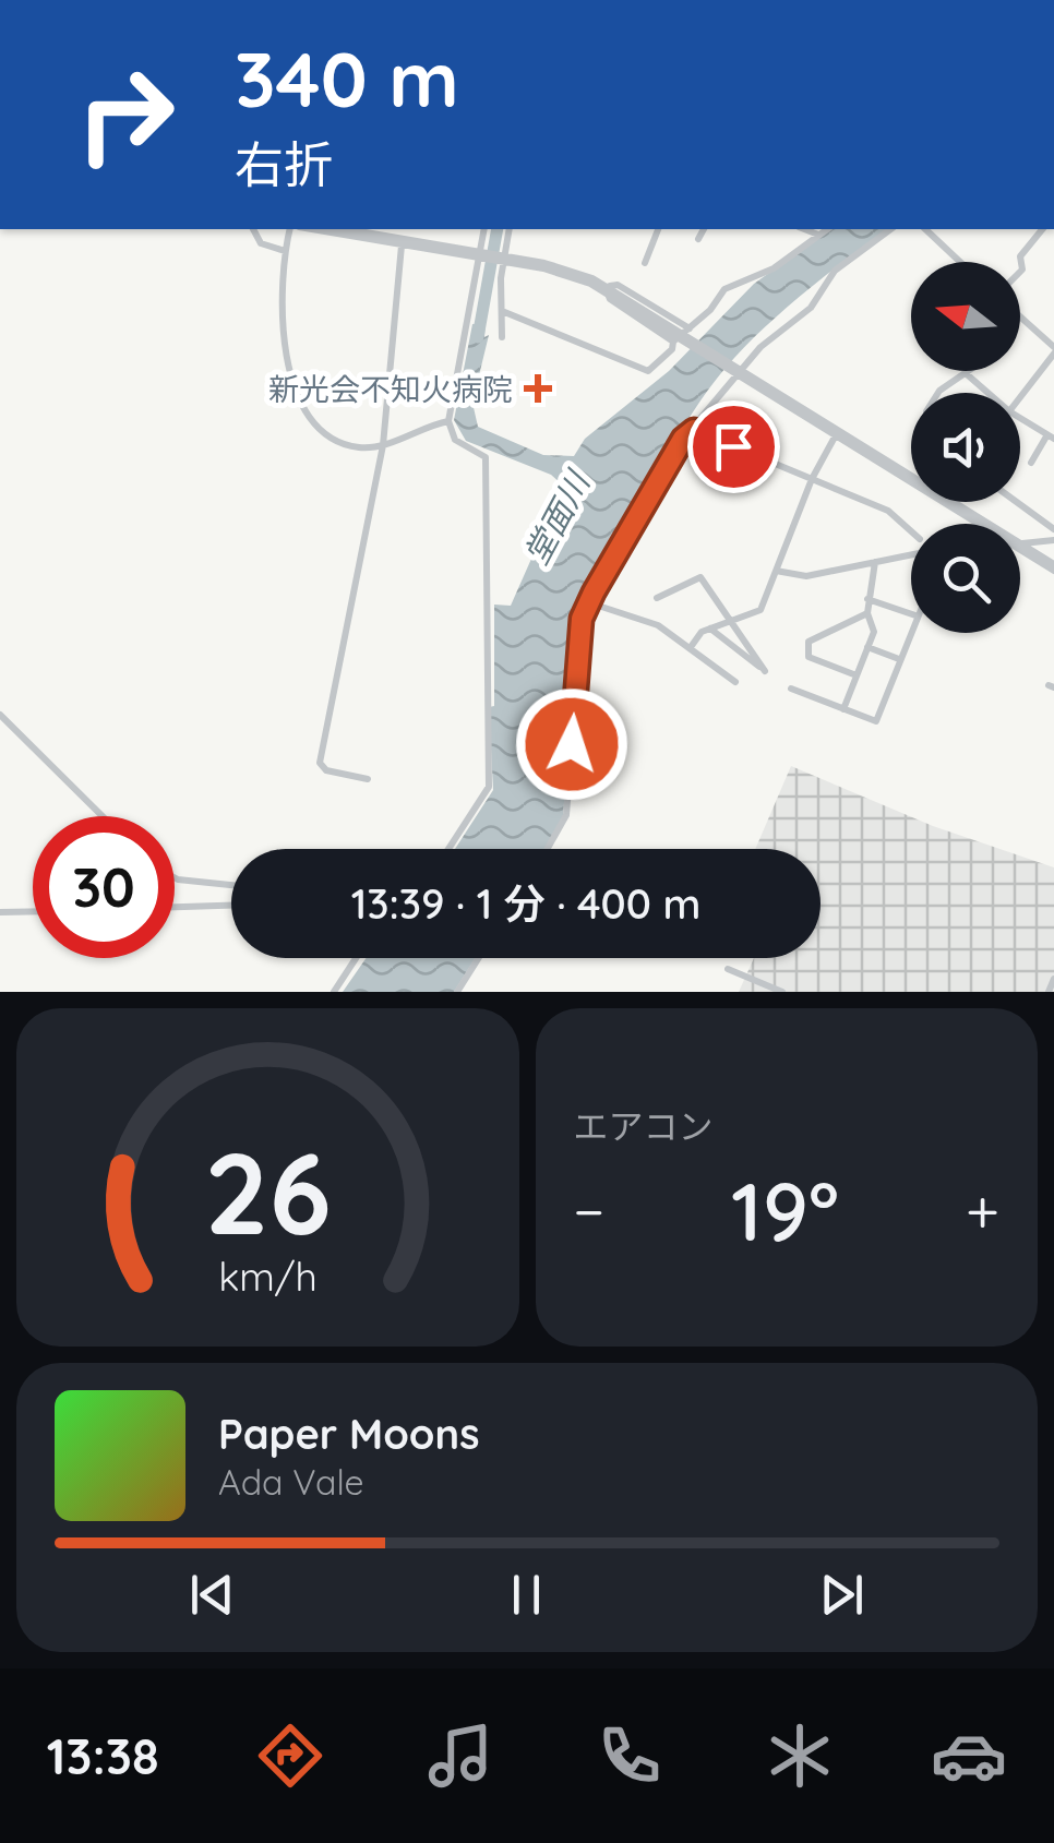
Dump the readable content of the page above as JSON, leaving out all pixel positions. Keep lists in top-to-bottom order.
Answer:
{
  "water": ["堂面川"],
  "places": {
    "health": ["新光会不知火病院"]
  },
  "north": "left",
  "page": {
    "turn": ["340 m", "右折"],
    "limit": "30",
    "trip": "13:39 · 1 分 · 400 m",
    "tile": "エアコン",
    "heat": ["−", "19°", "+"],
    "song": ["Paper Moons", "Ada Vale"],
    "tabs": "13:38",
    "gauge": ["26", "km/h"]
  }
}
